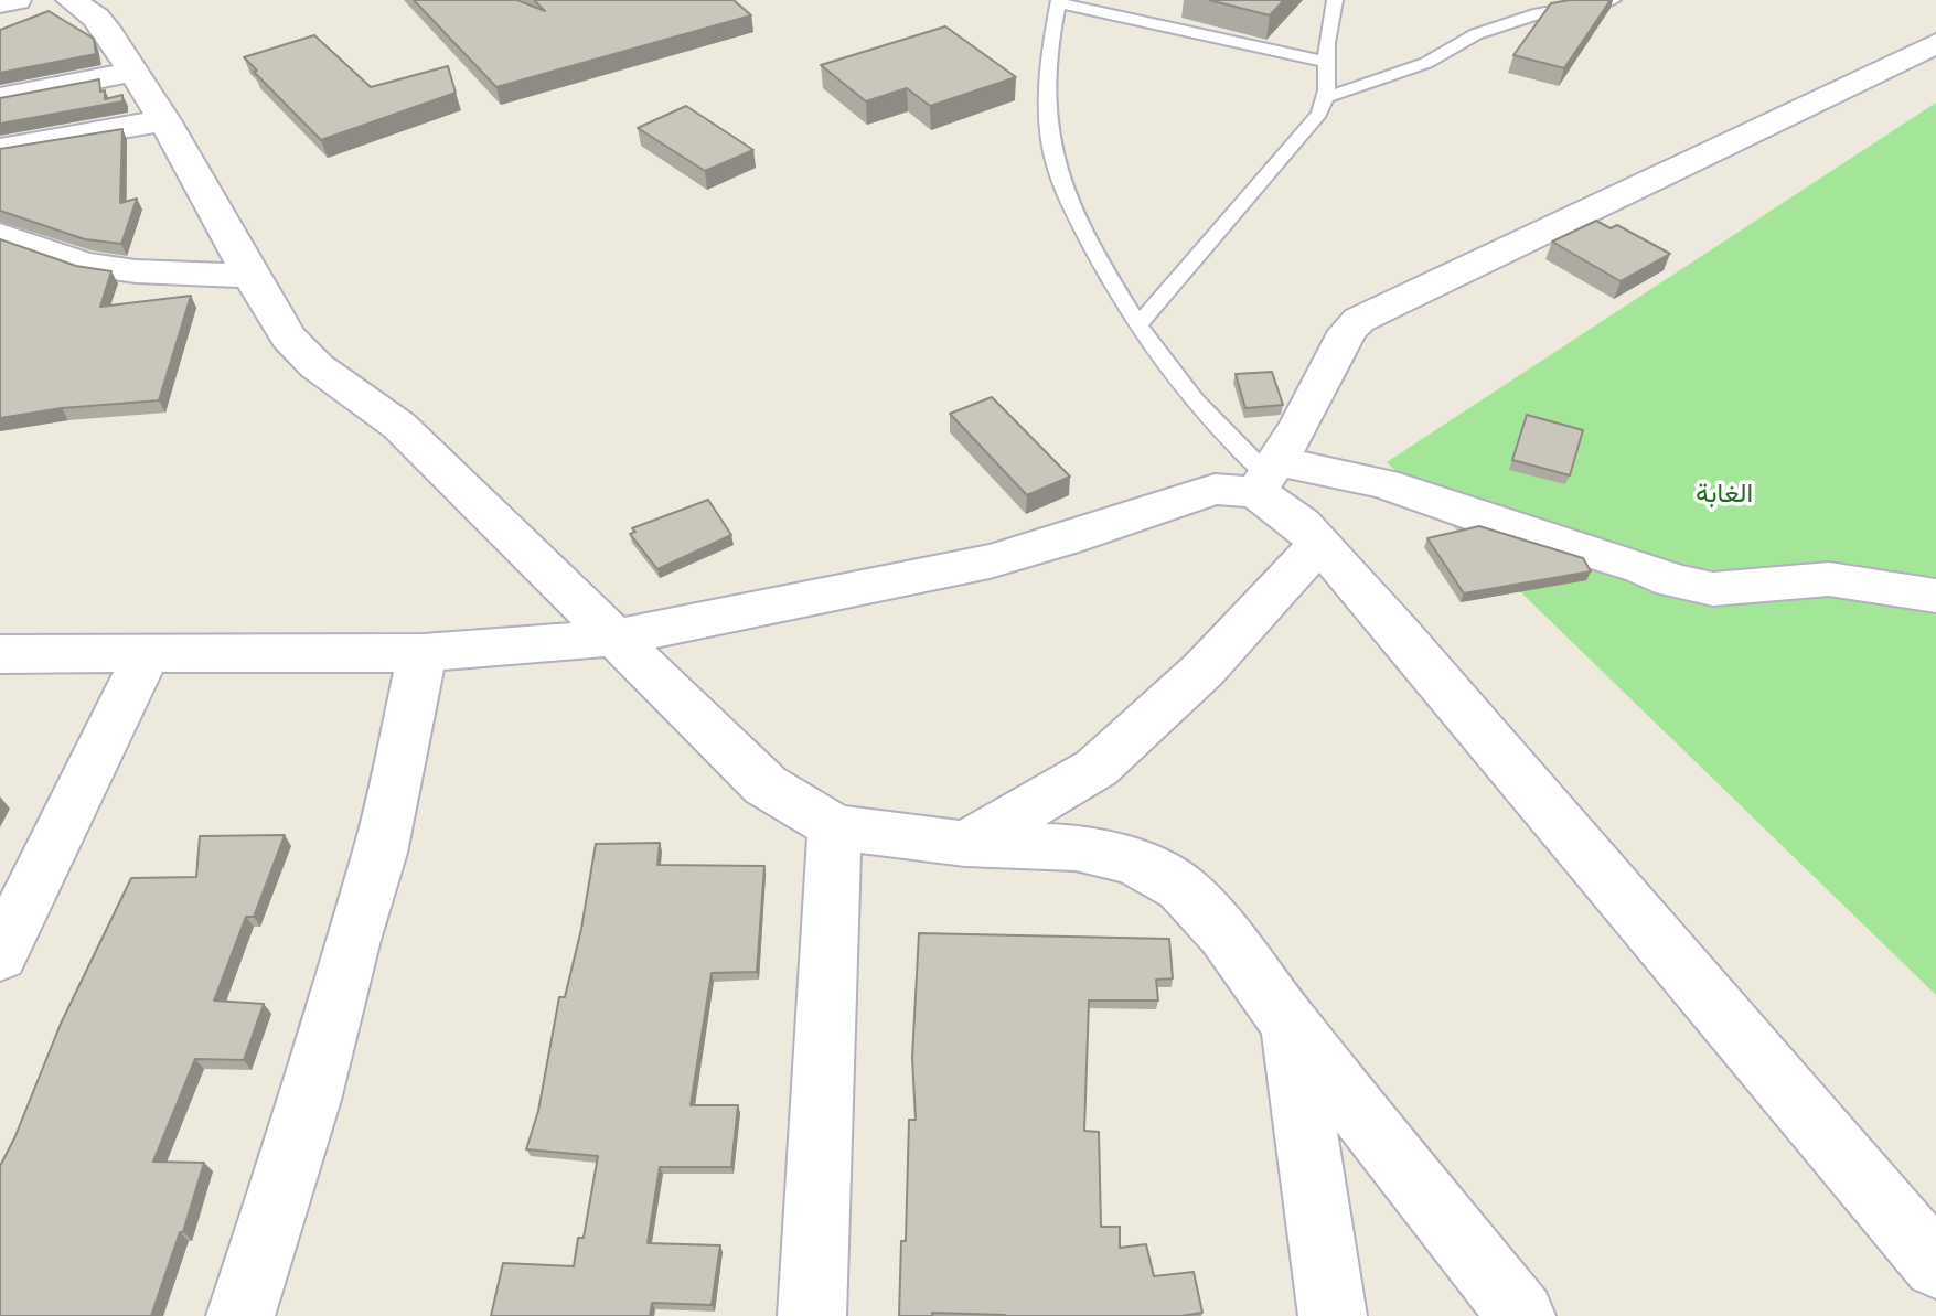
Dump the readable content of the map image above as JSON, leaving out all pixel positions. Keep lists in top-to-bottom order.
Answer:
{
  "parks": ["الغابة"]
}
